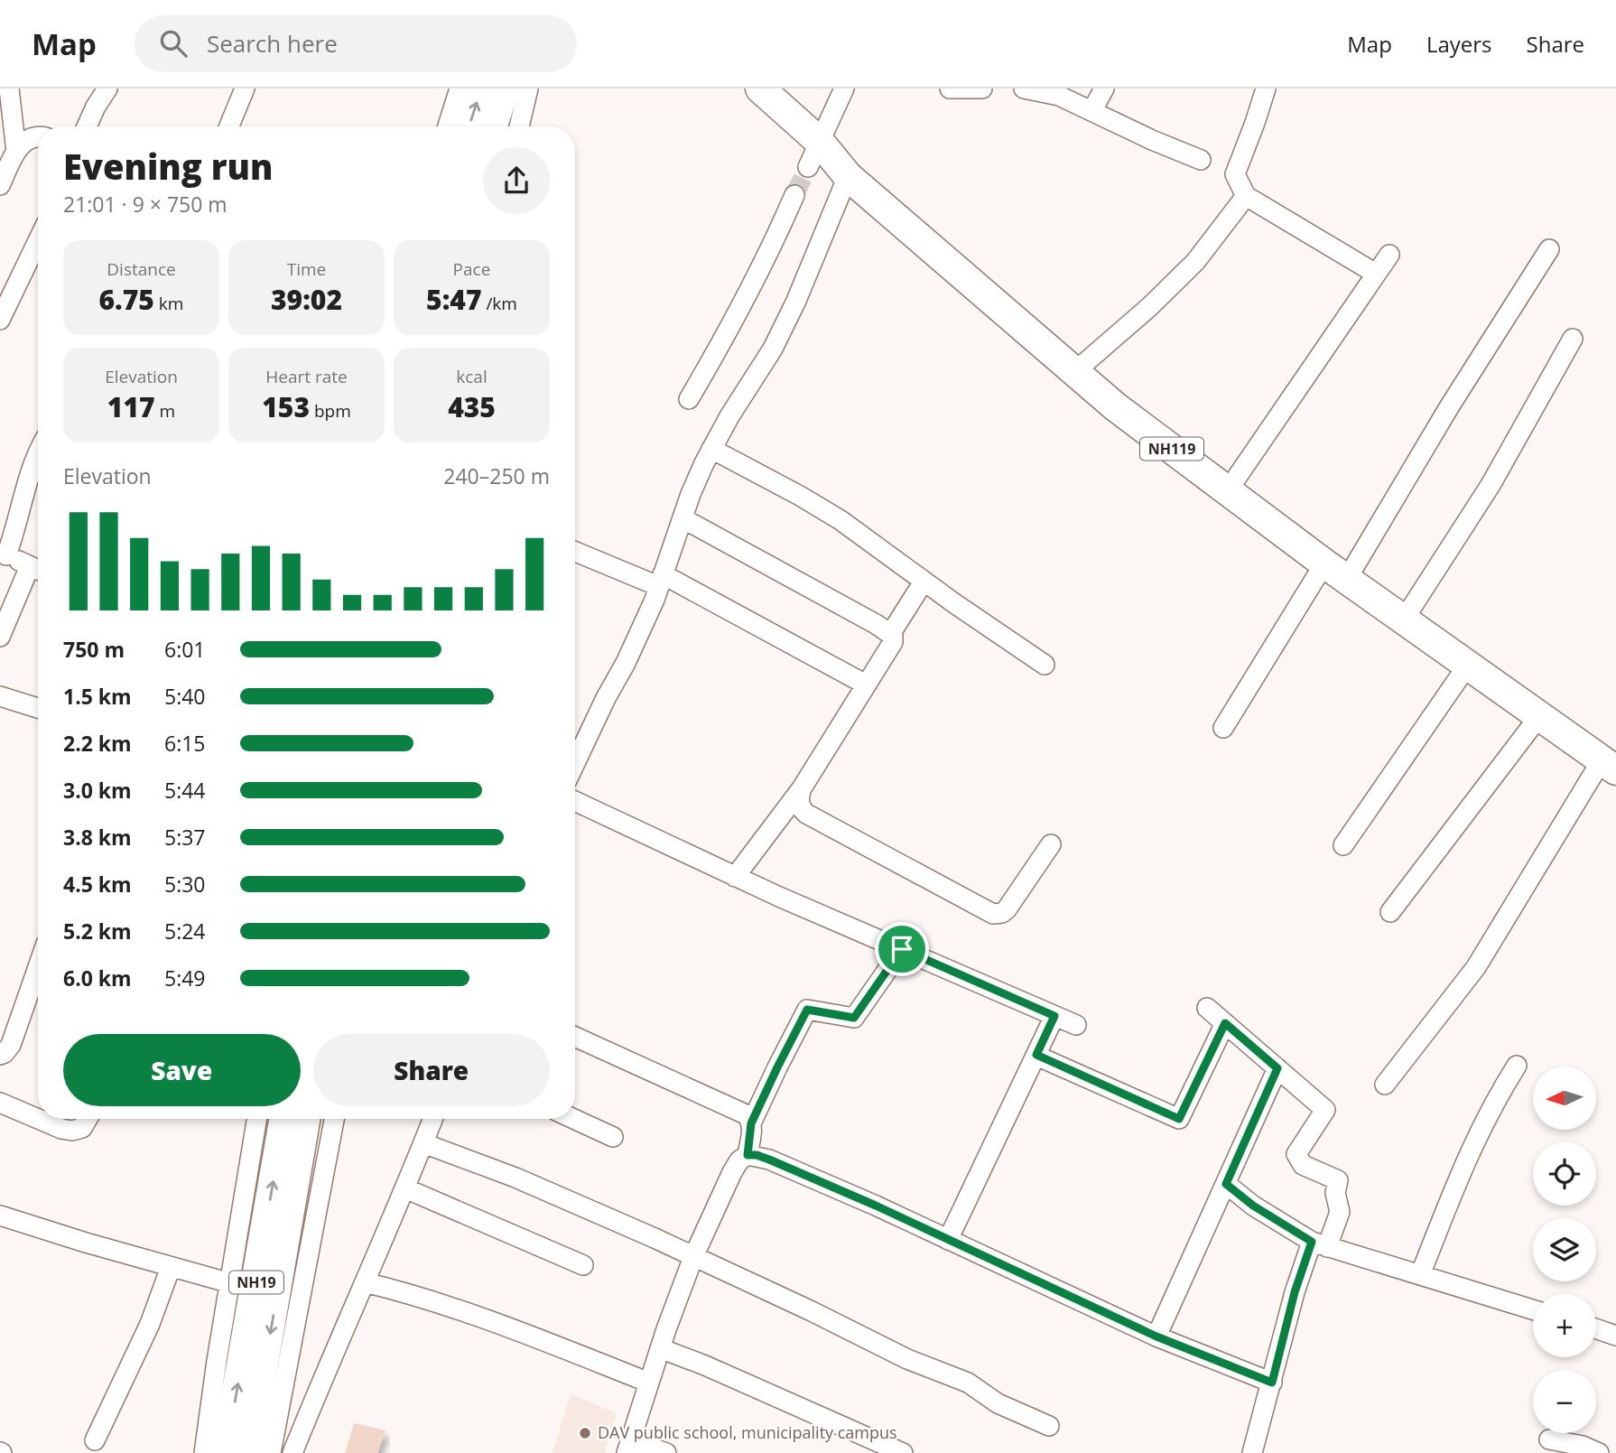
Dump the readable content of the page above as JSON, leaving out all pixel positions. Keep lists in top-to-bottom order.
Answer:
{
  "streets": {
    "highway": ["NH119", "NH19"]
  },
  "places": ["DAV public school, municipality campus"],
  "north": "left",
  "page": {
    "header": "Map",
    "search": "Search here",
    "nav": ["Map", "Layers", "Share"],
    "heading": ["Evening run", "21:01 · 9 × 750 m"],
    "stats": [
      ["Distance", "6.75 km"],
      ["Time", "39:02"],
      ["Pace", "5:47 /km"],
      ["Elevation", "117 m"],
      ["Heart rate", "153 bpm"],
      ["kcal", "435"]
    ],
    "chart": ["Elevation", "240–250 m"],
    "list": [
      {
        "name": "750 m",
        "note": "6:01"
      },
      {
        "name": "1.5 km",
        "note": "5:40"
      },
      {
        "name": "2.2 km",
        "note": "6:15"
      },
      {
        "name": "3.0 km",
        "note": "5:44"
      },
      {
        "name": "3.8 km",
        "note": "5:37"
      },
      {
        "name": "4.5 km",
        "note": "5:30"
      },
      {
        "name": "5.2 km",
        "note": "5:24"
      },
      {
        "name": "6.0 km",
        "note": "5:49"
      }
    ],
    "buttons": ["Save", "Share"],
    "map_buttons": ["+", "−"]
  }
}
